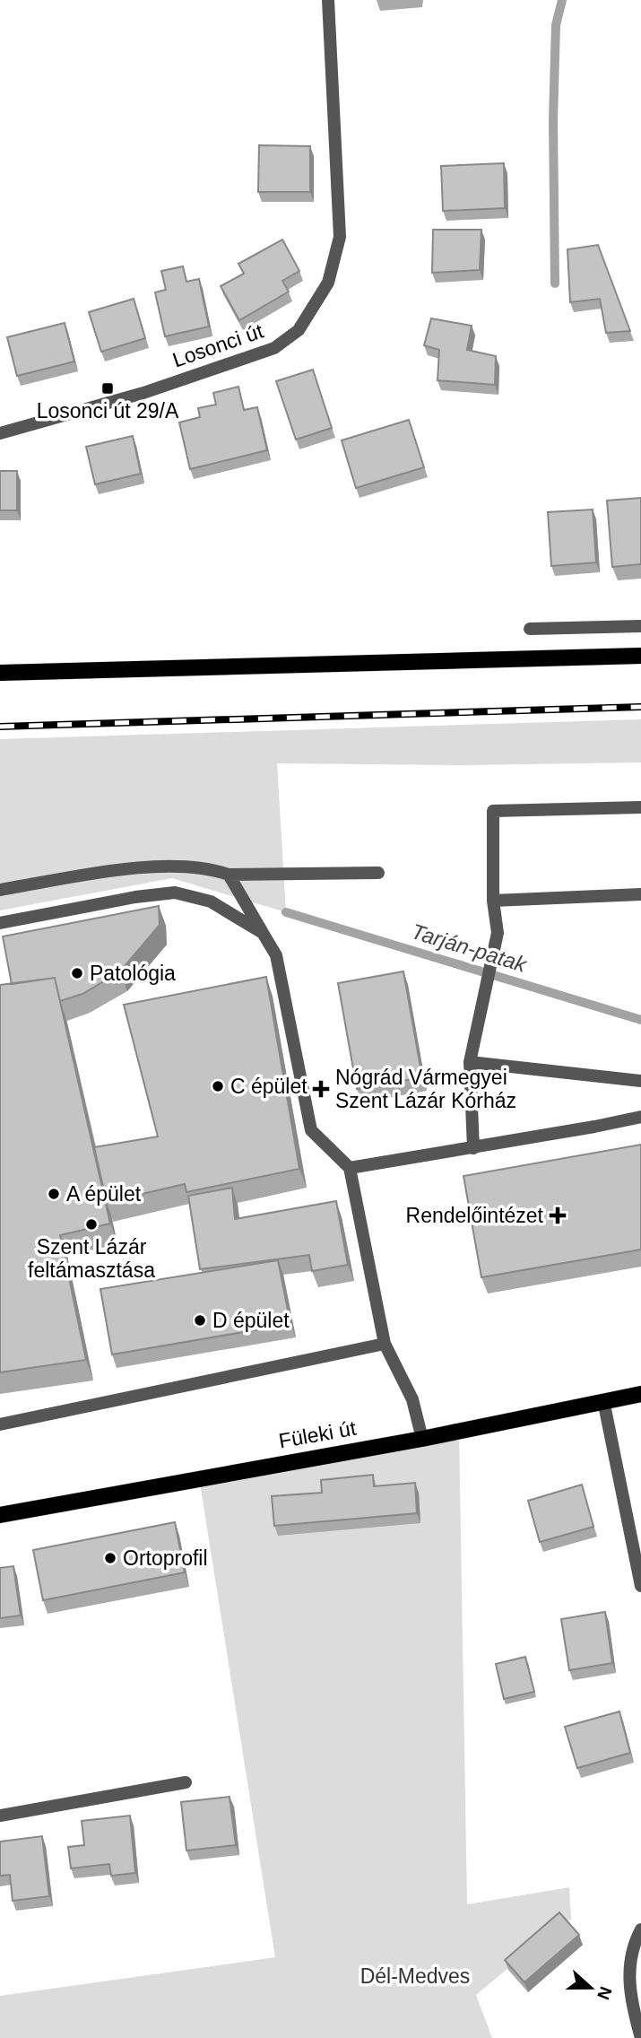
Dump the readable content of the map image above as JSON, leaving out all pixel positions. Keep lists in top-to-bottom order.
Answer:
{
  "streets": {
    "main road": ["Füleki út"],
    "street": ["Losonci út"]
  },
  "water": ["Tarján-patak"],
  "parks": ["Dél-Medves"],
  "places": {
    "transit": ["Losonci út 29/A"],
    "other": [
      "Patológia",
      "C épület",
      "A épület",
      "Szent Lázár feltámasztása",
      "D épület",
      "Ortoprofil"
    ],
    "health": ["Nógrád Vármegyei Szent Lázár Kórház", "Rendelőintézet"]
  },
  "north": "right"
}
